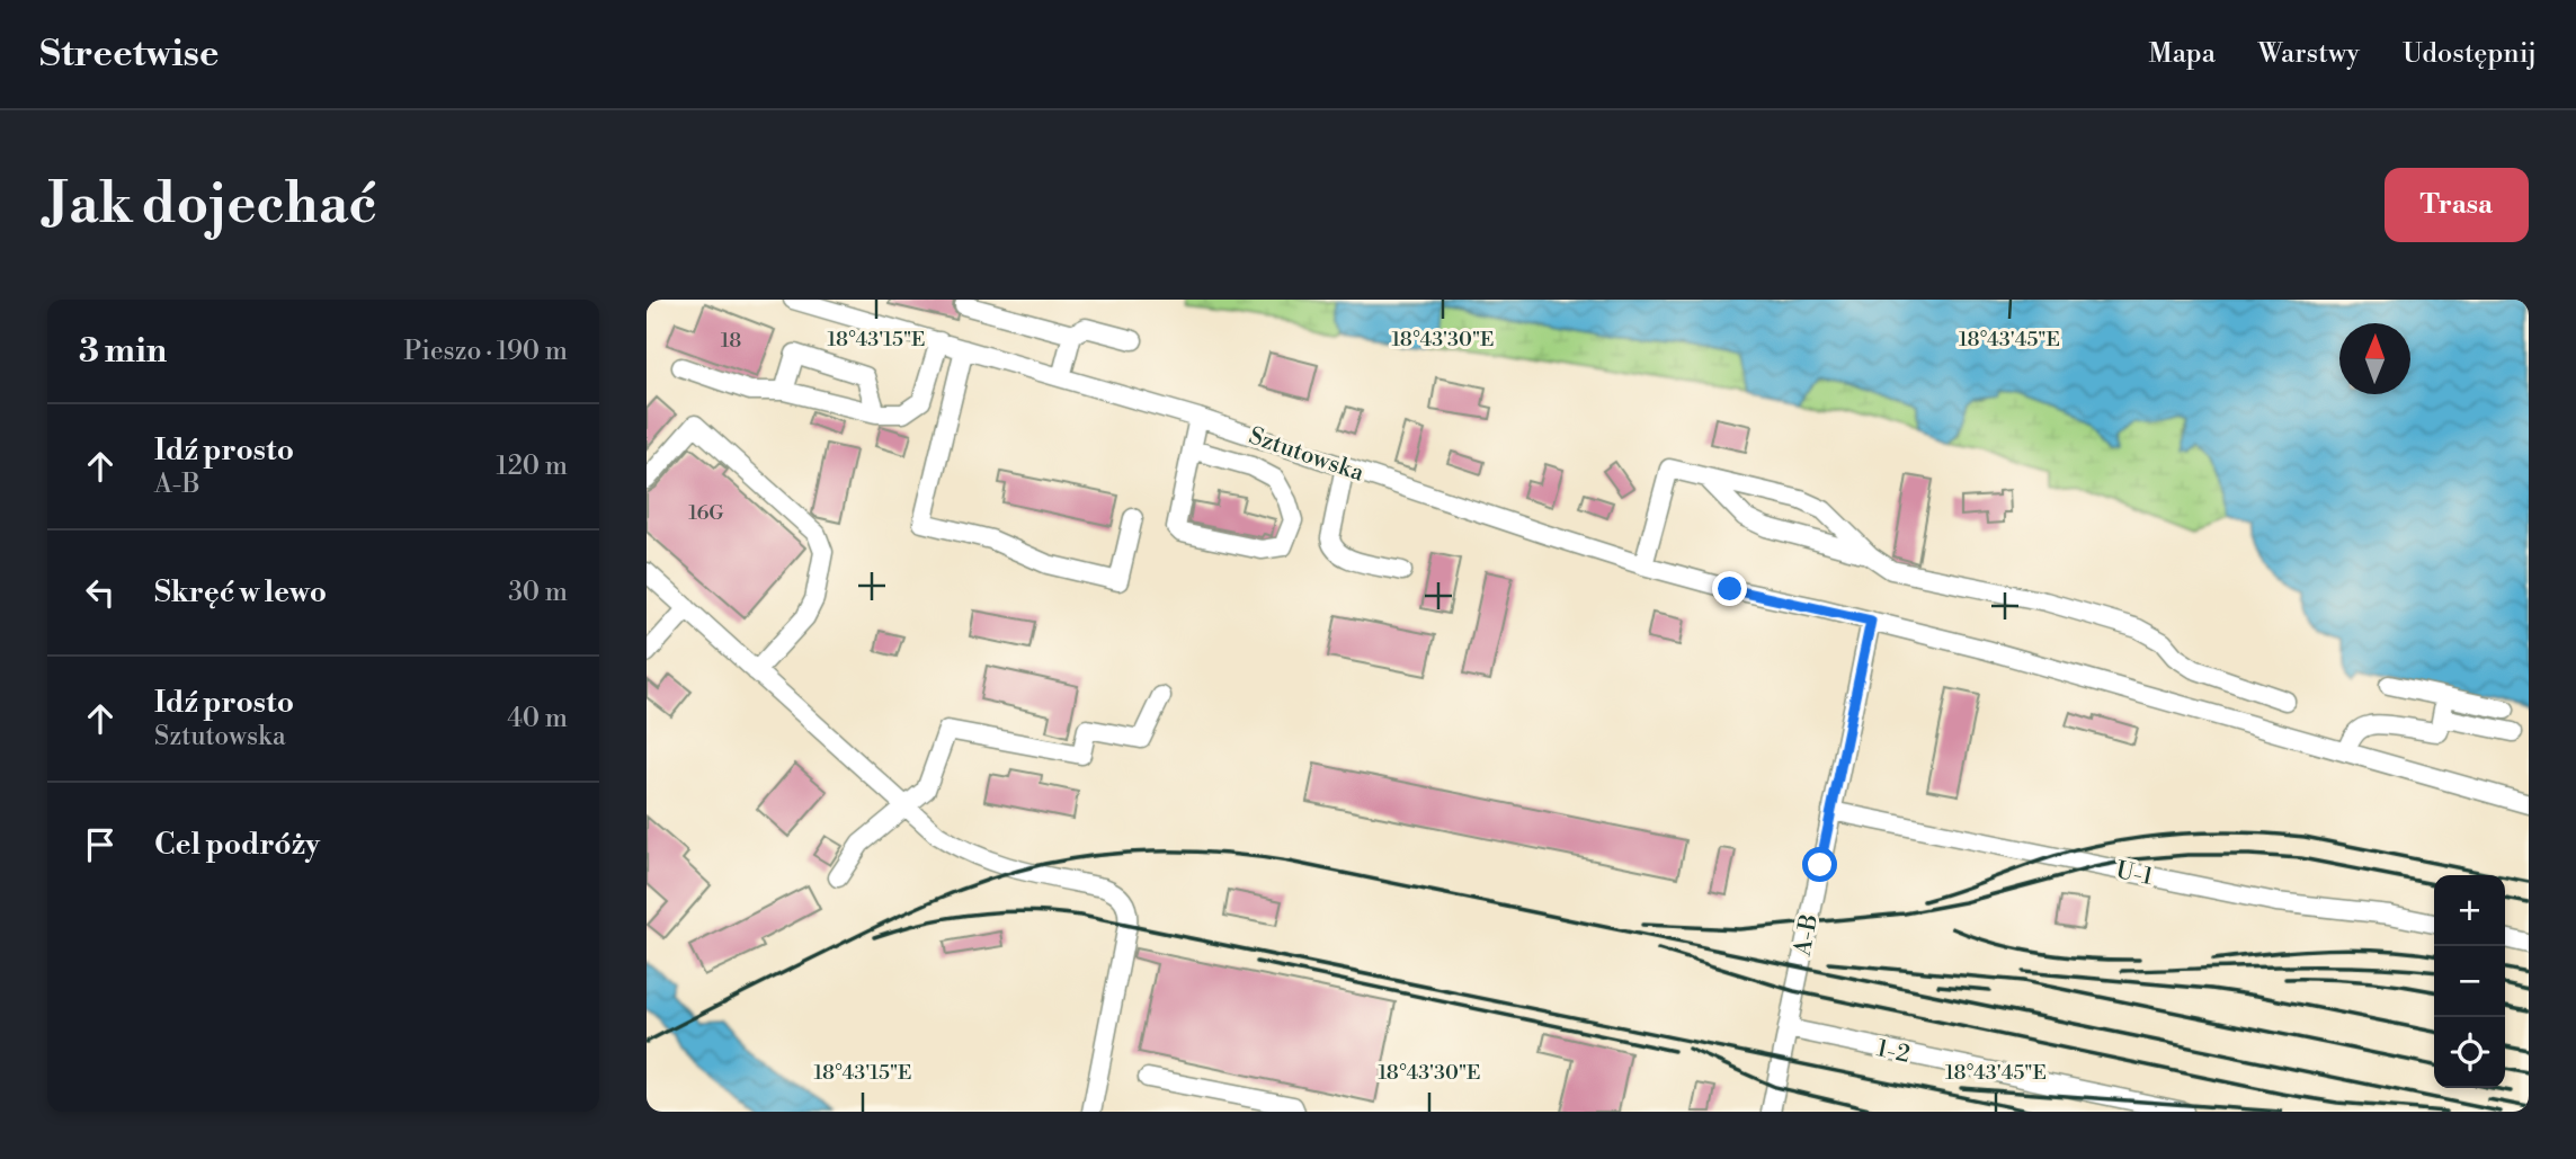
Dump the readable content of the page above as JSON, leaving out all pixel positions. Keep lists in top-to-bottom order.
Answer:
{
  "streets": {
    "street": [
      "Sztutowska",
      "U-1",
      "A-B",
      "1-2"
    ]
  },
  "crossings": [
    ["Sztutowska", "A-B"],
    ["U-1", "A-B"],
    ["A-B", "1-2"]
  ],
  "house_numbers": ["18", "16G"],
  "north": "top",
  "page": {
    "header": "Streetwise",
    "nav": ["Mapa", "Warstwy", "Udostępnij"],
    "buttons": "Trasa",
    "title": "Jak dojechać",
    "heading": ["3 min", "Pieszo · 190 m"],
    "list": [
      ["Idź prosto", "A-B", "120 m"],
      ["Skręć w lewo", "30 m"],
      ["Idź prosto", "Sztutowska", "40 m"],
      "Cel podróży"
    ],
    "map_buttons": ["+", "−"]
  },
  "coordinates": ["18°43'15\"E", "18°43'30\"E", "18°43'45\"E"]
}
